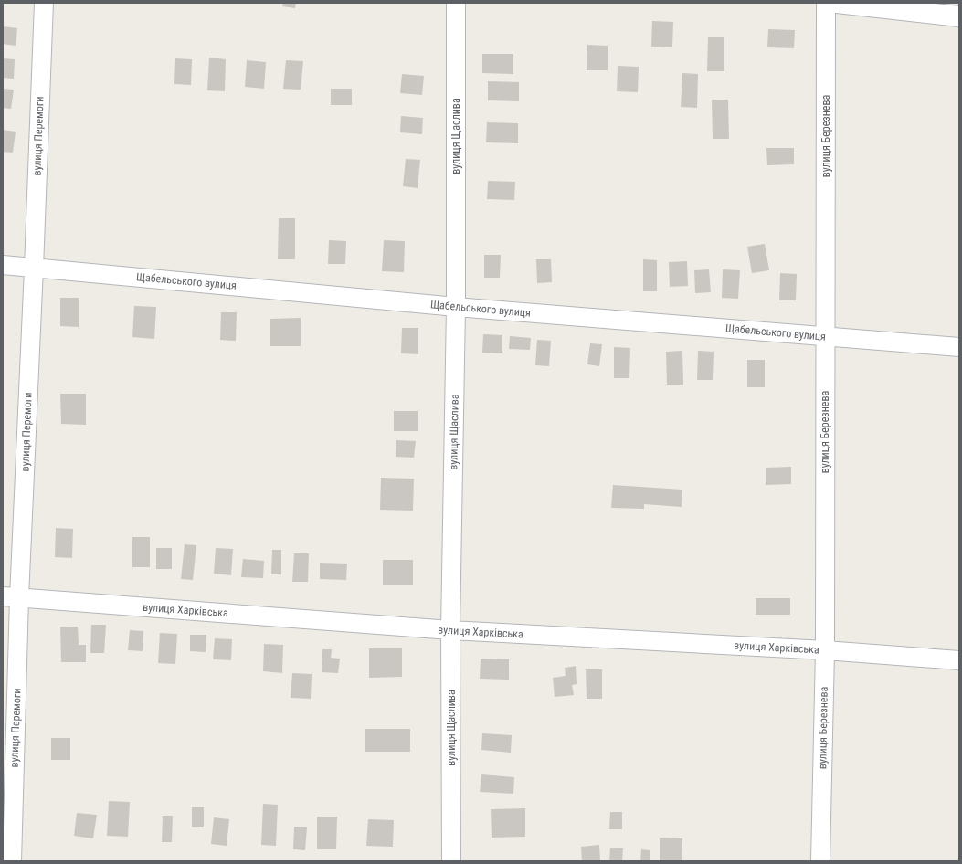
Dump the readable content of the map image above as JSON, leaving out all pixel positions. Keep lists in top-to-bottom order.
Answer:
{
  "streets": {
    "street": [
      "вулиця Перемоги",
      "вулиця Щаслива",
      "вулиця Березнева",
      "Щабельського вулиця",
      "вулиця Харківська"
    ]
  },
  "crossings": [
    ["вулиця Перемоги", "Щабельського вулиця"],
    ["вулиця Перемоги", "вулиця Харківська"],
    ["вулиця Щаслива", "Щабельського вулиця"],
    ["вулиця Щаслива", "вулиця Харківська"],
    ["вулиця Березнева", "Щабельського вулиця"],
    ["вулиця Березнева", "вулиця Харківська"]
  ]
}
